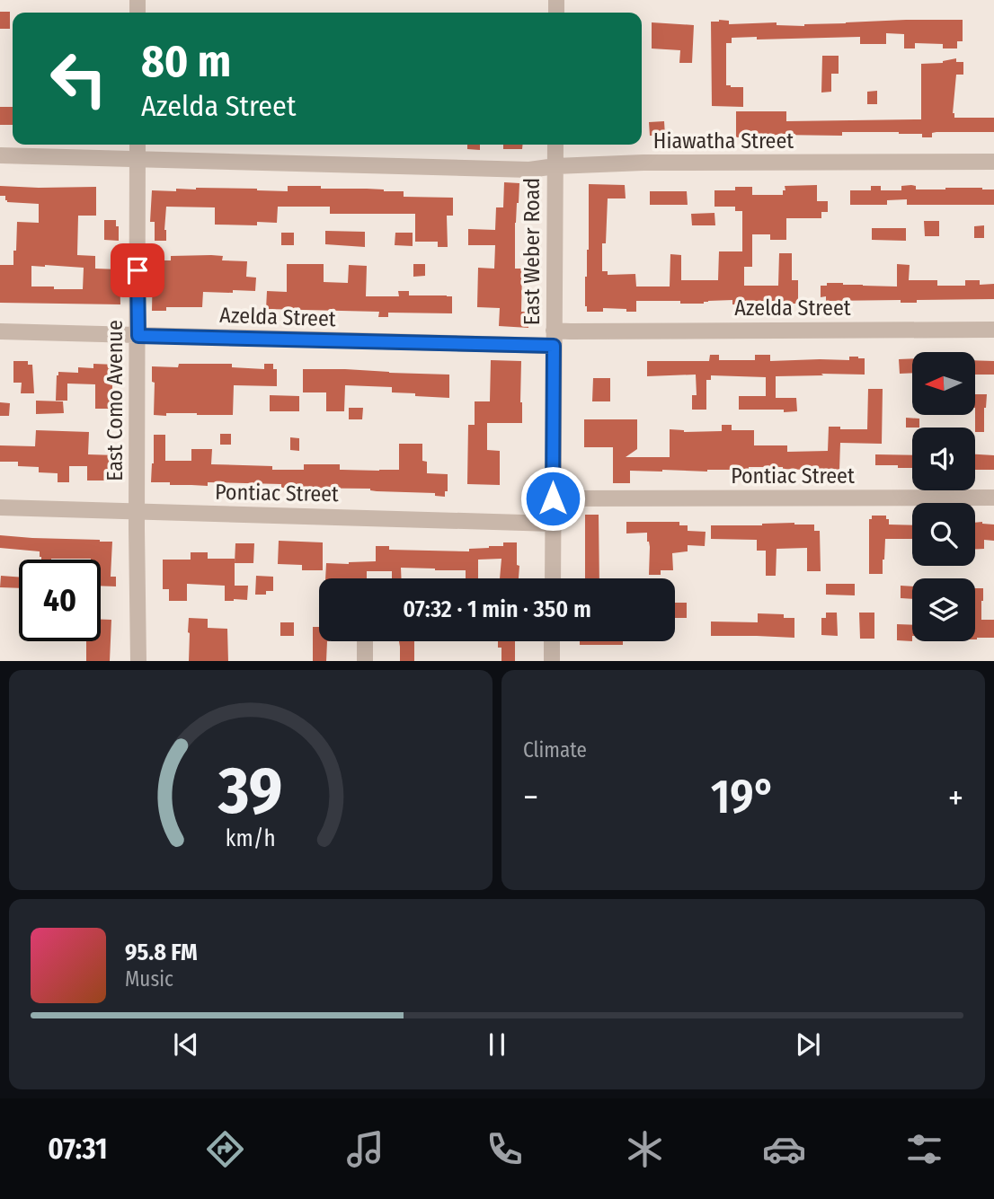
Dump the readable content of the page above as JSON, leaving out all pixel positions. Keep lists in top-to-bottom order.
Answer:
{
  "streets": {
    "street": [
      "Hiawatha Street",
      "East Weber Road",
      "Azelda Street",
      "East Como Avenue",
      "Pontiac Street"
    ]
  },
  "crossings": [
    ["Hiawatha Street", "East Weber Road"],
    ["Hiawatha Street", "East Como Avenue"],
    ["East Weber Road", "Azelda Street"],
    ["East Weber Road", "Pontiac Street"],
    ["Azelda Street", "East Como Avenue"],
    ["East Como Avenue", "Pontiac Street"]
  ],
  "north": "left",
  "page": {
    "turn": ["80 m", "Azelda Street"],
    "limit": "40",
    "trip": "07:32 · 1 min · 350 m",
    "tile": "Climate",
    "heat": ["−", "19°", "+"],
    "song": ["95.8 FM", "Music"],
    "tabs": "07:31",
    "gauge": ["39", "km/h"]
  }
}
